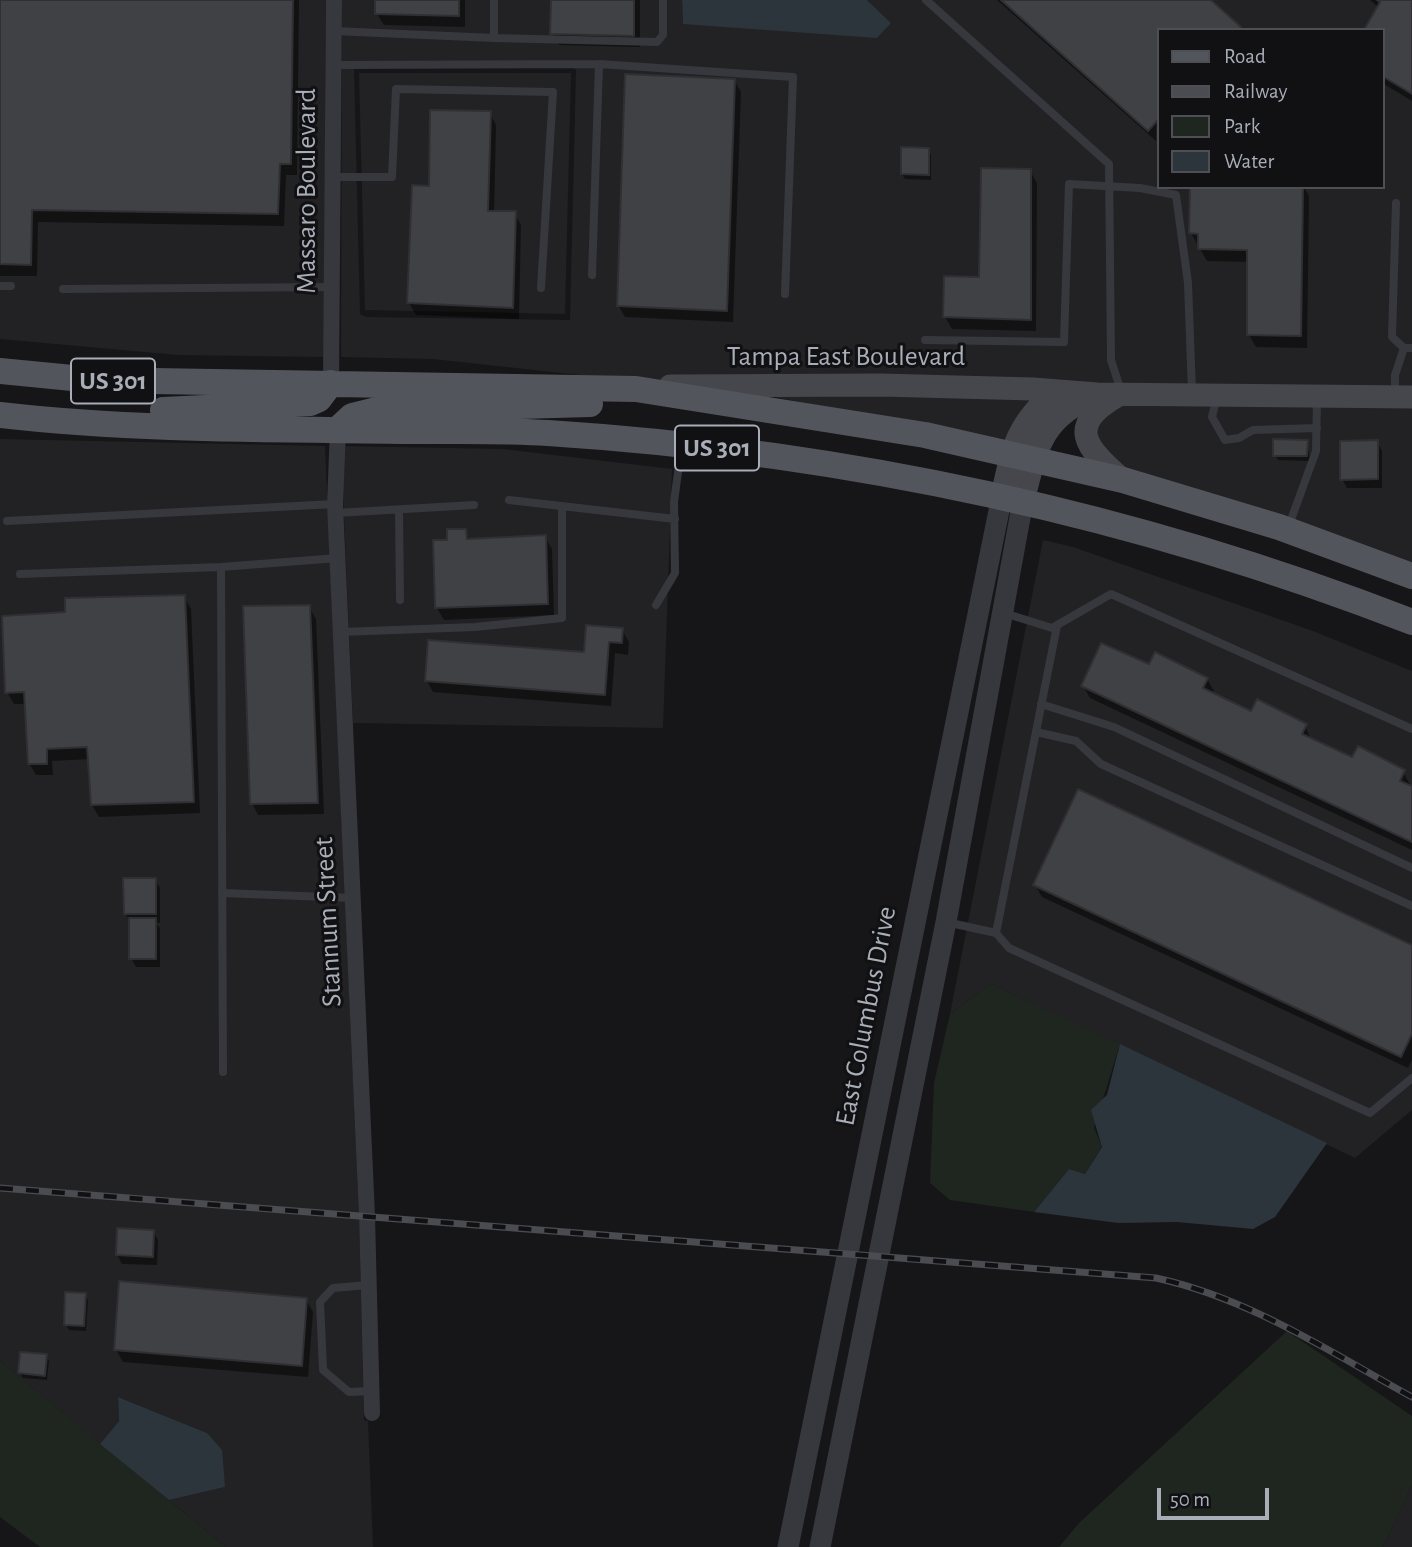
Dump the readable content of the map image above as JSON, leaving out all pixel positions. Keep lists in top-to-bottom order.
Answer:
{
  "streets": {
    "main road": ["Tampa East Boulevard", "US 301"],
    "street": ["Massaro Boulevard", "Stannum Street", "East Columbus Drive"]
  },
  "crossings": [
    ["Massaro Boulevard", "US 301"],
    ["Tampa East Boulevard", "US 301"],
    ["US 301", "Stannum Street"],
    ["US 301", "East Columbus Drive"]
  ],
  "legend": [
    "Road",
    "Railway",
    "Park",
    "Water"
  ],
  "scale_bar": "50 m"
}
